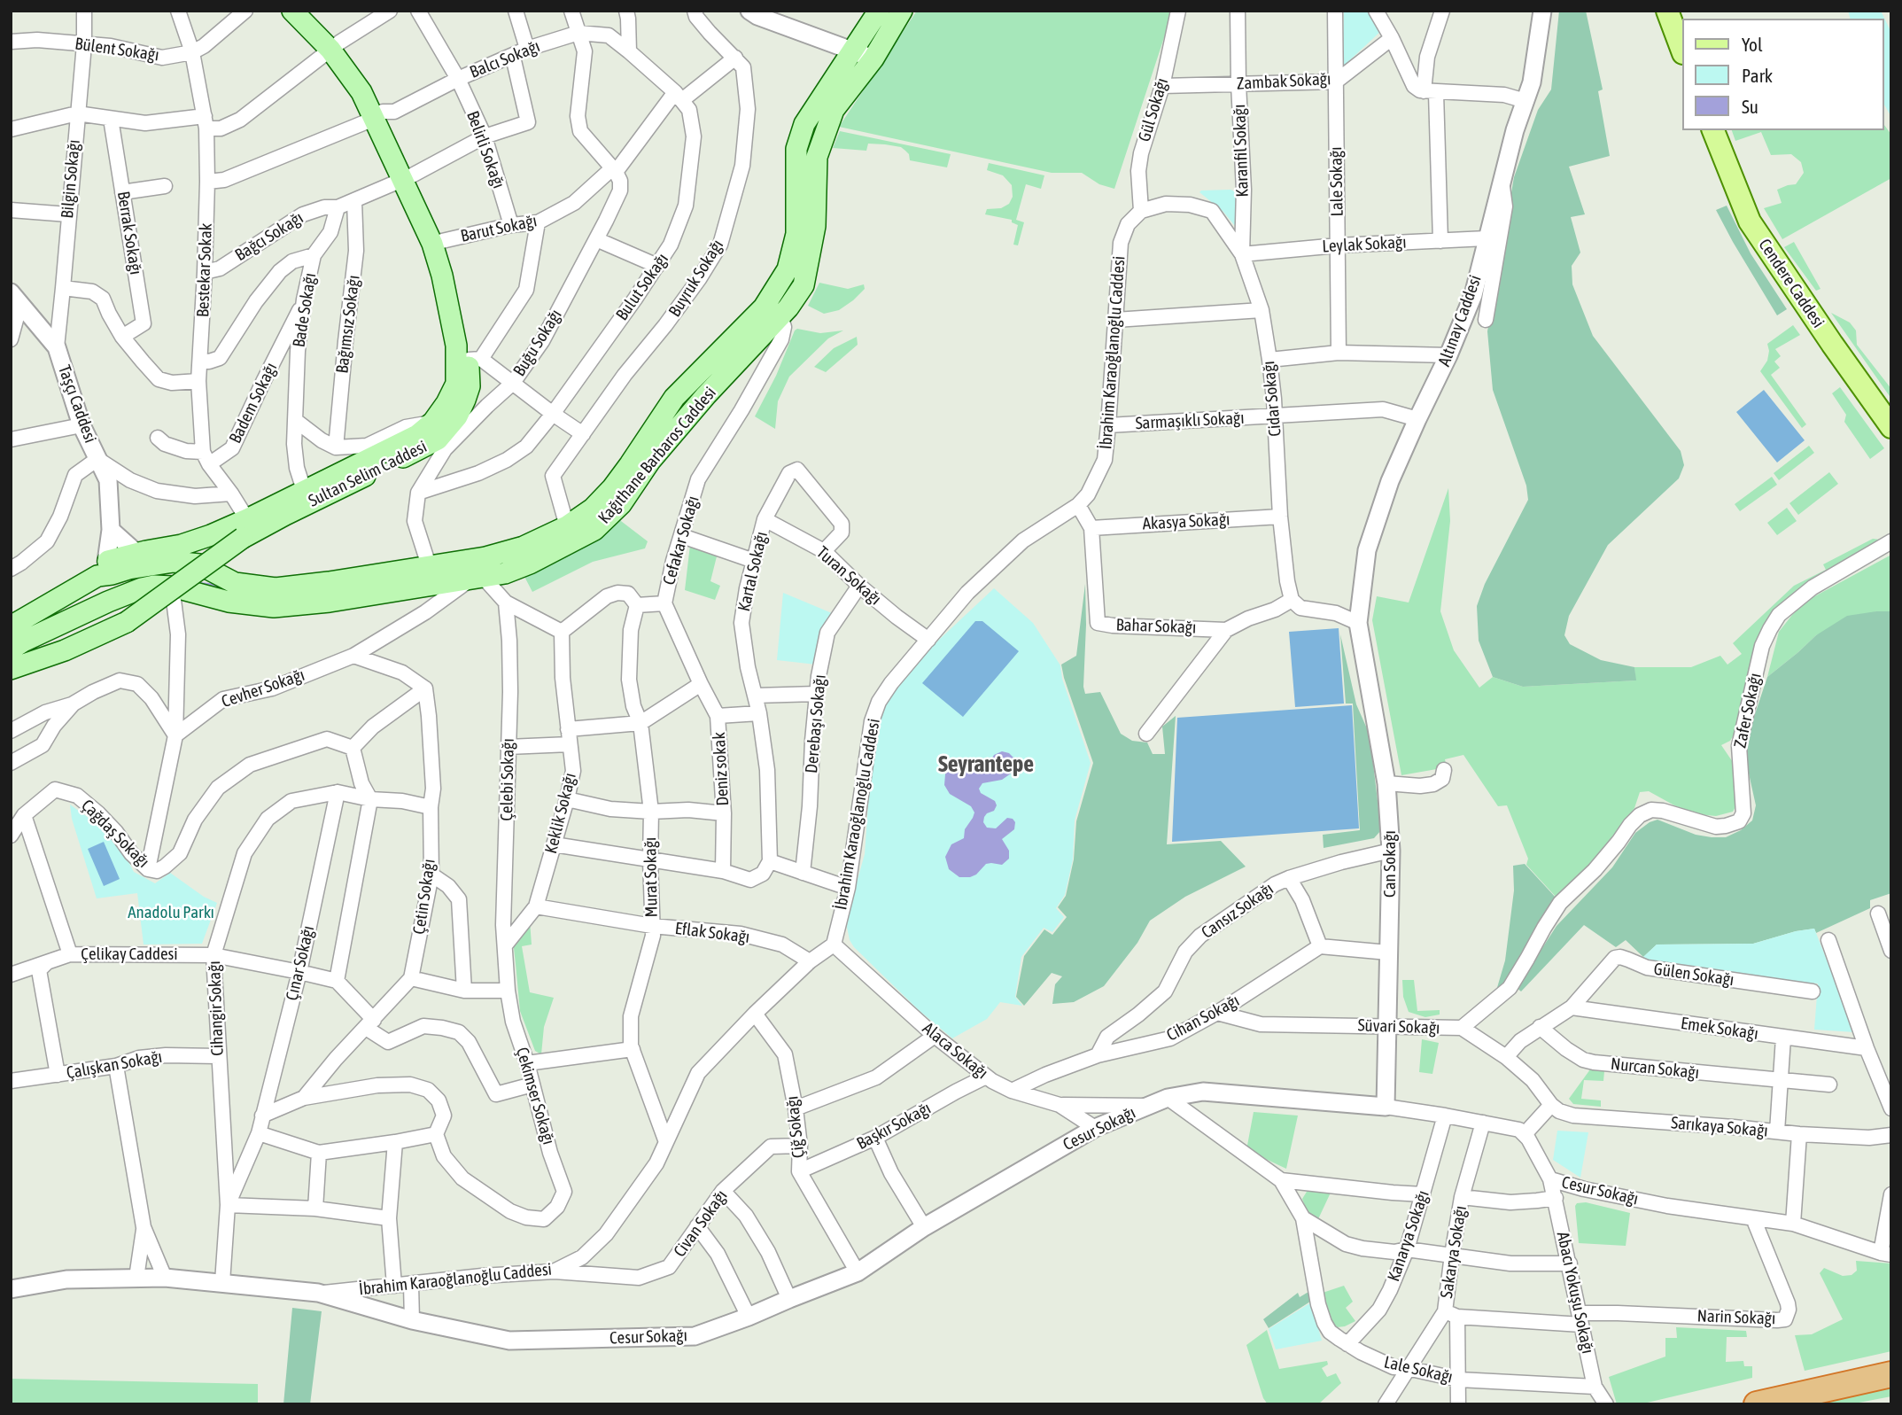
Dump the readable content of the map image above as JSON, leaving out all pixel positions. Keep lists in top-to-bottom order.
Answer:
{
  "streets": {
    "main road": ["Cendere Caddesi", "Kağıthane Barbaros Caddesi", "Sultan Selim Caddesi"],
    "street": [
      "Bülent Sokağı",
      "Balcı Sokağı",
      "Zambak Sokağı",
      "Gül Sokağı",
      "Belirli Sokağı",
      "Karanfil Sokağı",
      "Bilgin Sokağı",
      "Lale Sokağı",
      "Barut Sokağı",
      "Berrak Sokağı",
      "Bağcı Sokağı",
      "Leylak Sokağı",
      "Bestekar Sokak",
      "Buyruk Sokağı",
      "Bulut Sokağı",
      "Bade Sokağı",
      "Altınay Caddesi",
      "Bağımsız Sokağı",
      "Buğu Sokağı",
      "İbrahim Karaoğlanoğlu Caddesi",
      "Cidar Sokağı",
      "Badem Sokağı",
      "Taşçı Caddesi",
      "Sarmaşıklı Sokağı",
      "Akasya Sokağı",
      "Cefakar Sokağı",
      "Kartal Sokağı",
      "Turan Sokağı",
      "Bahar Sokağı",
      "Cevher Sokağı",
      "Zafer Sokağı",
      "Derebaşı Sokağı",
      "Deniz sokak",
      "Çelebi Sokağı",
      "Keklik Sokağı",
      "Çağdaş Sokağı",
      "Can Sokağı",
      "Murat Sokağı",
      "Çetin Sokağı",
      "Cansız Sokağı",
      "Eflak Sokağı",
      "Çelikay Caddesi",
      "Çınar Sokağı",
      "Gülen Sokağı",
      "Cihangir Sokağı",
      "Cihan Sokağı",
      "Süvari Sokağı",
      "Emek Sokağı",
      "Alaca Sokağı",
      "Çalışkan Sokağı",
      "Nurcan Sokağı",
      "Çekimser Sokağı",
      "Başkır Sokağı",
      "Çiğ Sokağı",
      "Sarıkaya Sokağı",
      "Cesur Sokağı",
      "Civan Sokağı",
      "Kanarya Sokağı",
      "Sakarya Sokağı",
      "Abacı Yokuşu Sokağı",
      "Narin Sokağı"
    ]
  },
  "crossings": [
    ["Bülent Sokağı", "Bilgin Sokağı"],
    ["Bülent Sokağı", "Bestekar Sokak"],
    ["Balcı Sokağı", "Belirli Sokağı"],
    ["Balcı Sokağı", "Bağcı Sokağı"],
    ["Balcı Sokağı", "Bestekar Sokak"],
    ["Balcı Sokağı", "Bulut Sokağı"],
    ["Balcı Sokağı", "Sultan Selim Caddesi"],
    ["Zambak Sokağı", "Gül Sokağı"],
    ["Zambak Sokağı", "Karanfil Sokağı"],
    ["Zambak Sokağı", "Lale Sokağı"],
    ["Gül Sokağı", "İbrahim Karaoğlanoğlu Caddesi"],
    ["Gül Sokağı", "Cidar Sokağı"],
    ["Belirli Sokağı", "Barut Sokağı"],
    ["Belirli Sokağı", "Bağcı Sokağı"],
    ["Karanfil Sokağı", "Leylak Sokağı"],
    ["Karanfil Sokağı", "Cidar Sokağı"],
    ["Bilgin Sokağı", "Taşçı Caddesi"],
    ["Lale Sokağı", "Leylak Sokağı"],
    ["Lale Sokağı", "Kanarya Sokağı"],
    ["Lale Sokağı", "Sakarya Sokağı"],
    ["Lale Sokağı", "Abacı Yokuşu Sokağı"],
    ["Barut Sokağı", "Buyruk Sokağı"],
    ["Barut Sokağı", "Bulut Sokağı"],
    ["Barut Sokağı", "Buğu Sokağı"],
    ["Barut Sokağı", "Sultan Selim Caddesi"],
    ["Bağcı Sokağı", "Bestekar Sokak"],
    ["Bağcı Sokağı", "Bade Sokağı"],
    ["Bağcı Sokağı", "Bağımsız Sokağı"],
    ["Bağcı Sokağı", "Sultan Selim Caddesi"],
    ["Leylak Sokağı", "Altınay Caddesi"],
    ["Leylak Sokağı", "Cidar Sokağı"],
    ["Bestekar Sokak", "Badem Sokağı"],
    ["Buyruk Sokağı", "Kağıthane Barbaros Caddesi"],
    ["Bulut Sokağı", "Buğu Sokağı"],
    ["Bade Sokağı", "Badem Sokağı"],
    ["Bade Sokağı", "Sultan Selim Caddesi"],
    ["Altınay Caddesi", "Sarmaşıklı Sokağı"],
    ["Altınay Caddesi", "Can Sokağı"],
    ["İbrahim Karaoğlanoğlu Caddesi", "Cidar Sokağı"],
    ["İbrahim Karaoğlanoğlu Caddesi", "Sarmaşıklı Sokağı"],
    ["İbrahim Karaoğlanoğlu Caddesi", "Turan Sokağı"],
    ["İbrahim Karaoğlanoğlu Caddesi", "Bahar Sokağı"],
    ["İbrahim Karaoğlanoğlu Caddesi", "Murat Sokağı"],
    ["İbrahim Karaoğlanoğlu Caddesi", "Eflak Sokağı"],
    ["İbrahim Karaoğlanoğlu Caddesi", "Cihangir Sokağı"],
    ["İbrahim Karaoğlanoğlu Caddesi", "Alaca Sokağı"],
    ["İbrahim Karaoğlanoğlu Caddesi", "Çiğ Sokağı"],
    ["İbrahim Karaoğlanoğlu Caddesi", "Cesur Sokağı"],
    ["İbrahim Karaoğlanoğlu Caddesi", "Civan Sokağı"],
    ["Cidar Sokağı", "Sarmaşıklı Sokağı"],
    ["Cidar Sokağı", "Akasya Sokağı"],
    ["Cidar Sokağı", "Bahar Sokağı"],
    ["Taşçı Caddesi", "Kağıthane Barbaros Caddesi"],
    ["Taşçı Caddesi", "Sultan Selim Caddesi"],
    ["Kağıthane Barbaros Caddesi", "Sultan Selim Caddesi"],
    ["Kağıthane Barbaros Caddesi", "Cefakar Sokağı"],
    ["Kağıthane Barbaros Caddesi", "Cevher Sokağı"],
    ["Akasya Sokağı", "Bahar Sokağı"],
    ["Cefakar Sokağı", "Deniz sokak"],
    ["Cefakar Sokağı", "Keklik Sokağı"],
    ["Cefakar Sokağı", "Murat Sokağı"],
    ["Kartal Sokağı", "Turan Sokağı"],
    ["Turan Sokağı", "Derebaşı Sokağı"],
    ["Zafer Sokağı", "Süvari Sokağı"],
    ["Çelebi Sokağı", "Keklik Sokağı"],
    ["Çelebi Sokağı", "Çekimser Sokağı"],
    ["Keklik Sokağı", "Eflak Sokağı"],
    ["Can Sokağı", "Cansız Sokağı"],
    ["Can Sokağı", "Süvari Sokağı"],
    ["Can Sokağı", "Cesur Sokağı"],
    ["Murat Sokağı", "Eflak Sokağı"],
    ["Çetin Sokağı", "Cihangir Sokağı"],
    ["Cansız Sokağı", "Cihan Sokağı"],
    ["Çelikay Caddesi", "Çınar Sokağı"],
    ["Çelikay Caddesi", "Cihangir Sokağı"],
    ["Çınar Sokağı", "Cihangir Sokağı"],
    ["Gülen Sokağı", "Süvari Sokağı"],
    ["Gülen Sokağı", "Emek Sokağı"],
    ["Gülen Sokağı", "Nurcan Sokağı"],
    ["Cihangir Sokağı", "Çalışkan Sokağı"],
    ["Cihan Sokağı", "Süvari Sokağı"],
    ["Cihan Sokağı", "Alaca Sokağı"],
    ["Süvari Sokağı", "Sarıkaya Sokağı"],
    ["Alaca Sokağı", "Başkır Sokağı"],
    ["Alaca Sokağı", "Cesur Sokağı"],
    ["Başkır Sokağı", "Çiğ Sokağı"],
    ["Çiğ Sokağı", "Cesur Sokağı"],
    ["Çiğ Sokağı", "Civan Sokağı"],
    ["Cesur Sokağı", "Kanarya Sokağı"],
    ["Cesur Sokağı", "Sakarya Sokağı"],
    ["Cesur Sokağı", "Abacı Yokuşu Sokağı"],
    ["Cesur Sokağı", "Narin Sokağı"],
    ["Abacı Yokuşu Sokağı", "Narin Sokağı"]
  ],
  "districts": ["Seyrantepe"],
  "parks": ["Anadolu Parkı"],
  "legend": ["Yol", "Park", "Su"]
}
